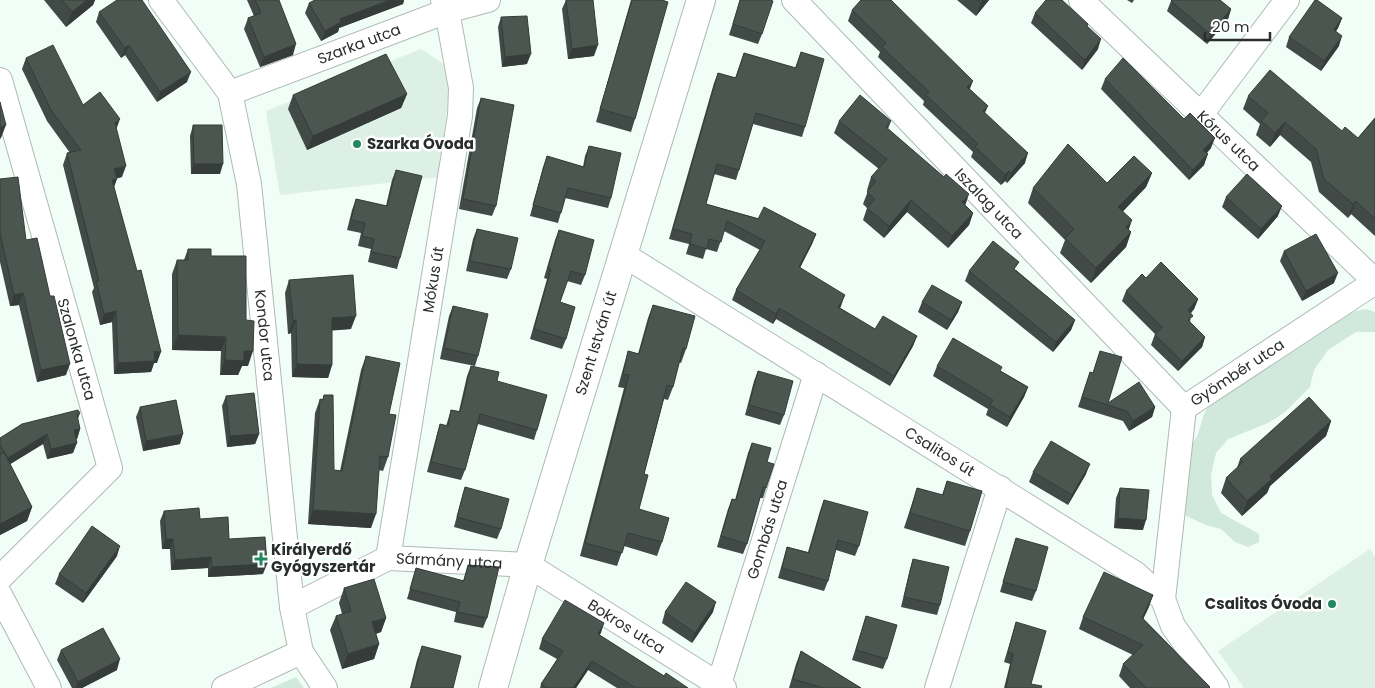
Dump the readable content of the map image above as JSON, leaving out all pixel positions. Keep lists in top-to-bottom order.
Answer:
{
  "streets": {
    "street": [
      "Szarka utca",
      "Kórus utca",
      "Iszalag utca",
      "Mókus út",
      "Kondor utca",
      "Szent István út",
      "Szalonka utca",
      "Gyömbér utca",
      "Csalitos út",
      "Gombás utca",
      "Sármány utca",
      "Bokros utca"
    ]
  },
  "crossings": [
    ["Szarka utca", "Mókus út"],
    ["Szarka utca", "Kondor utca"],
    ["Kórus utca", "Gyömbér utca"],
    ["Iszalag utca", "Gyömbér utca"],
    ["Mókus út", "Sármány utca"],
    ["Kondor utca", "Sármány utca"],
    ["Szent István út", "Csalitos út"],
    ["Szent István út", "Sármány utca"],
    ["Szent István út", "Bokros utca"],
    ["Gyömbér utca", "Csalitos út"],
    ["Csalitos út", "Gombás utca"],
    ["Gombás utca", "Bokros utca"],
    ["Sármány utca", "Bokros utca"]
  ],
  "places": {
    "other": ["Szarka Óvoda", "Csalitos Óvoda"],
    "health": ["Királyerdő Gyógyszertár"]
  },
  "scale_bar": "20 m"
}
